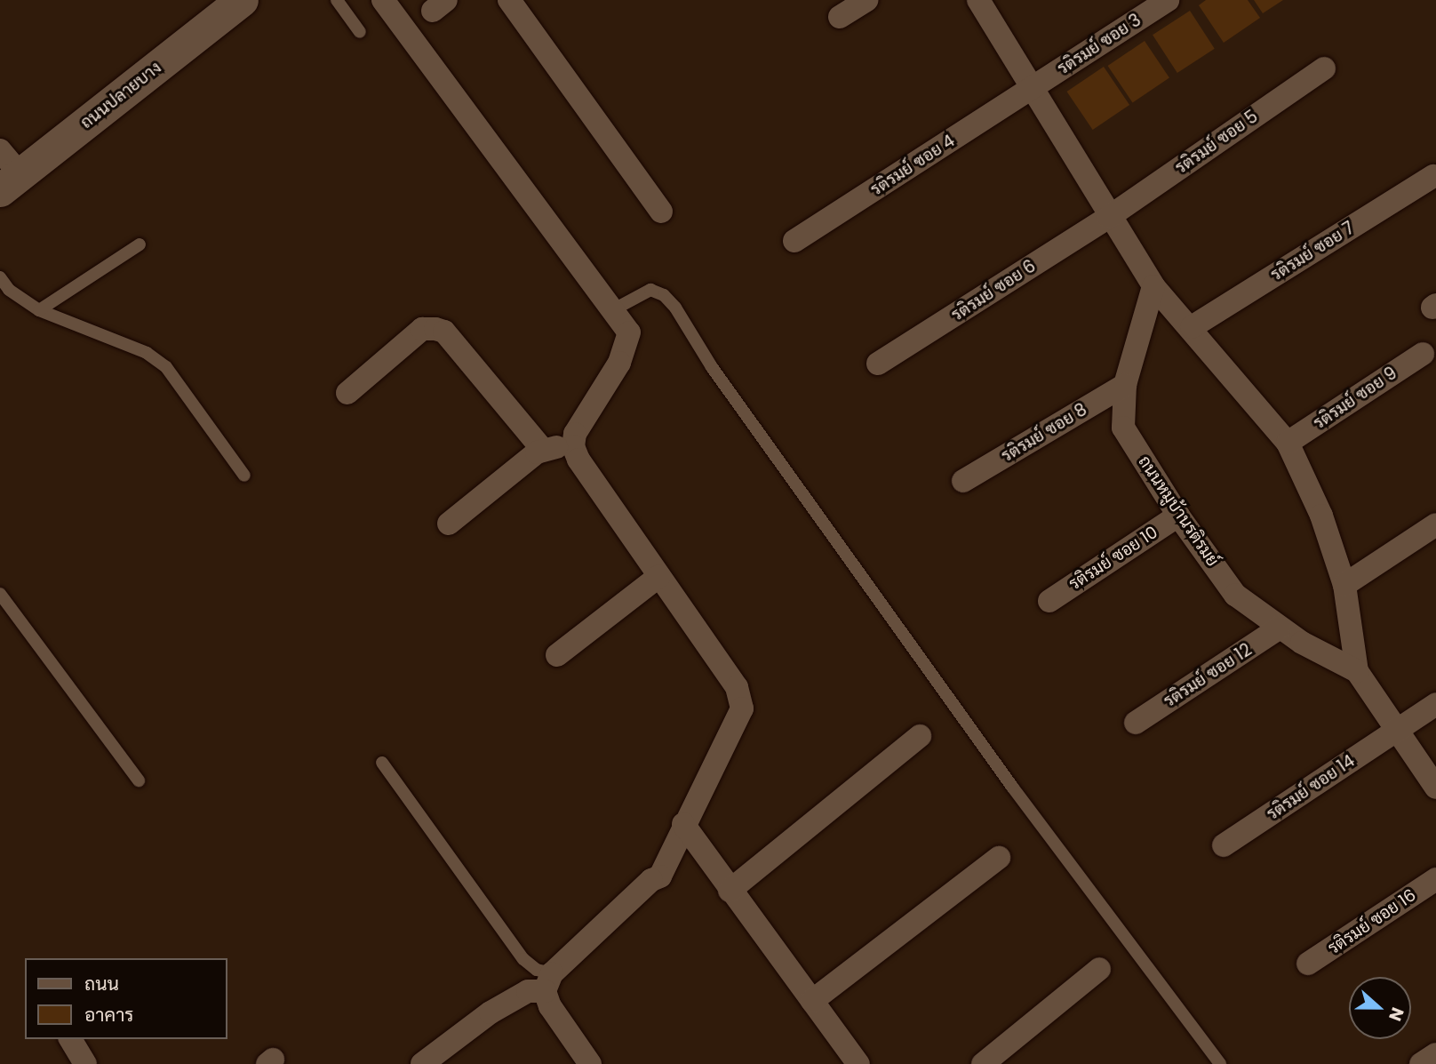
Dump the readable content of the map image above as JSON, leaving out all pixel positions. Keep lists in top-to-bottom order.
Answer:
{
  "streets": {
    "street": [
      "รติรมย์ ซอย 3",
      "ถนนปลายบาง",
      "รติรมย์ ซอย 5",
      "รติรมย์ ซอย 4",
      "รติรมย์ ซอย 7",
      "รติรมย์ ซอย 6",
      "รติรมย์ ซอย 9",
      "รติรมย์ ซอย 8",
      "ถนนหมูบ้านรติรมย์",
      "รติรมย์ ซอย 10",
      "รติรมย์ ซอย 12",
      "รติรมย์ ซอย 14",
      "รติรมย์ ซอย 16"
    ]
  },
  "crossings": [
    ["รติรมย์ ซอย 3", "รติรมย์ ซอย 4"],
    ["รติรมย์ ซอย 3", "ถนนหมูบ้านรติรมย์"],
    ["รติรมย์ ซอย 5", "รติรมย์ ซอย 6"],
    ["รติรมย์ ซอย 5", "ถนนหมูบ้านรติรมย์"],
    ["รติรมย์ ซอย 4", "ถนนหมูบ้านรติรมย์"],
    ["รติรมย์ ซอย 7", "ถนนหมูบ้านรติรมย์"],
    ["รติรมย์ ซอย 6", "ถนนหมูบ้านรติรมย์"],
    ["รติรมย์ ซอย 9", "ถนนหมูบ้านรติรมย์"],
    ["รติรมย์ ซอย 8", "ถนนหมูบ้านรติรมย์"],
    ["ถนนหมูบ้านรติรมย์", "รติรมย์ ซอย 10"],
    ["ถนนหมูบ้านรติรมย์", "รติรมย์ ซอย 12"],
    ["ถนนหมูบ้านรติรมย์", "รติรมย์ ซอย 14"]
  ],
  "legend": ["ถนน", "อาคาร"],
  "north": "right"
}
